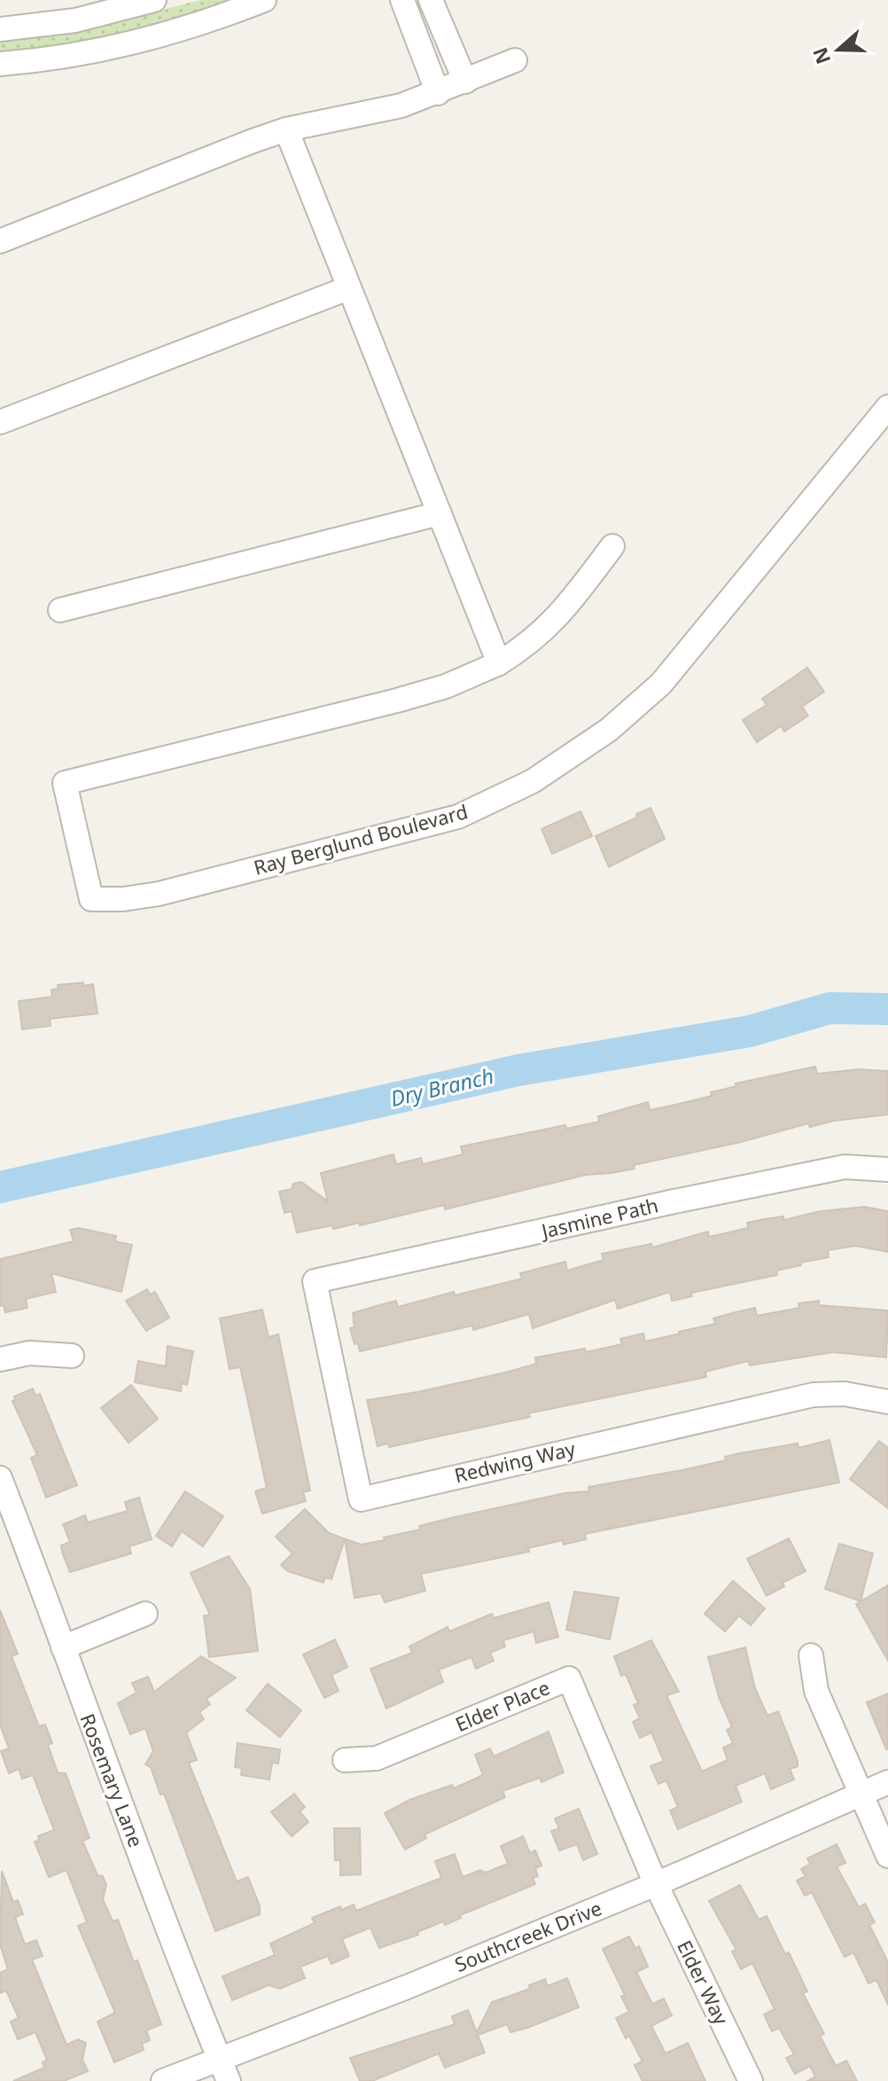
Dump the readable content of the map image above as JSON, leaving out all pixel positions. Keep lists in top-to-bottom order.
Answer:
{
  "streets": {
    "street": [
      "Ray Berglund Boulevard",
      "Jasmine Path",
      "Redwing Way",
      "Elder Place",
      "Rosemary Lane",
      "Southcreek Drive",
      "Elder Way"
    ]
  },
  "crossings": [
    ["Jasmine Path", "Redwing Way"],
    ["Elder Place", "Southcreek Drive"],
    ["Elder Place", "Elder Way"],
    ["Rosemary Lane", "Southcreek Drive"],
    ["Southcreek Drive", "Elder Way"]
  ],
  "water": ["Dry Branch"],
  "north": "left"
}
